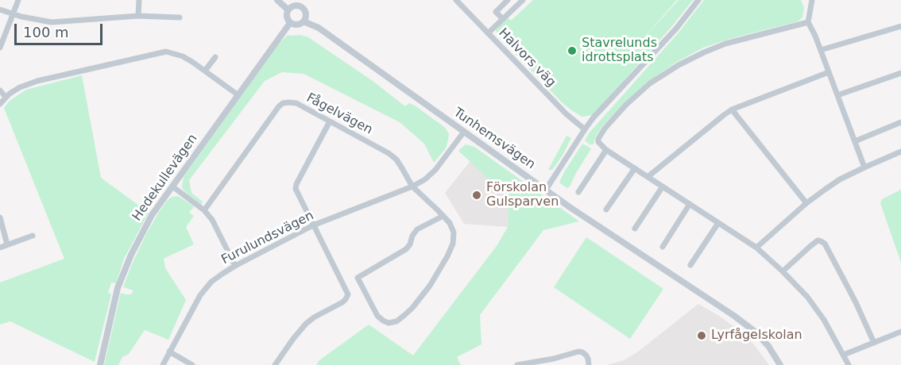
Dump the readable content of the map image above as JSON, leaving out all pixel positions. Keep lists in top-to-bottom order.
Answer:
{
  "streets": {
    "street": [
      "Halvors väg",
      "Fågelvägen",
      "Tunhemsvägen",
      "Hedekullevägen",
      "Furulundsvägen"
    ]
  },
  "crossings": [
    ["Fågelvägen", "Furulundsvägen"],
    ["Tunhemsvägen", "Hedekullevägen"],
    ["Tunhemsvägen", "Furulundsvägen"]
  ],
  "places": ["Stavrelunds idrottsplats", "Förskolan Gulsparven", "Lyrfågelskolan"],
  "scale_bar": "100 m"
}
